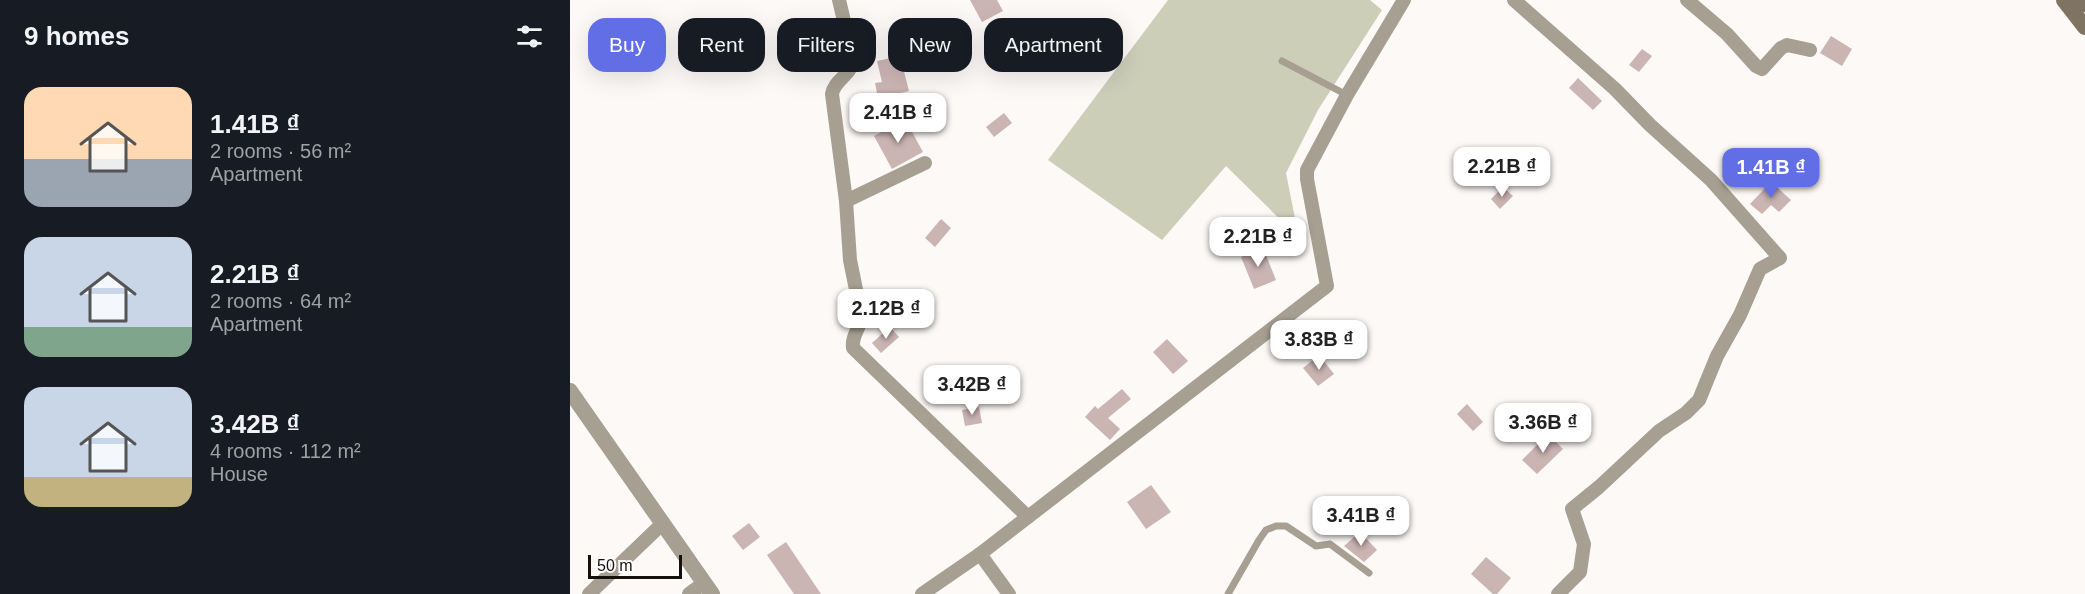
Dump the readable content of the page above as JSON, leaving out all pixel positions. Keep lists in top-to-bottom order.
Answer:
{
  "scale_bar": "50 m",
  "page": {
    "heading": "9 homes",
    "chip": [
      "Buy",
      "Rent",
      "Filters",
      "New",
      "Apartment"
    ],
    "list": [
      {
        "name": "1.41B ₫",
        "note": "2 rooms · 56 m² · Apartment"
      },
      {
        "name": "2.21B ₫",
        "note": "2 rooms · 64 m² · Apartment"
      },
      {
        "name": "3.42B ₫",
        "note": "4 rooms · 112 m² · House"
      }
    ],
    "price": [
      "2.41B ₫",
      "2.21B ₫",
      "1.41B ₫",
      "2.21B ₫",
      "2.12B ₫",
      "3.83B ₫",
      "3.42B ₫",
      "3.36B ₫",
      "3.41B ₫"
    ],
    "scale": "50 m"
  }
}
